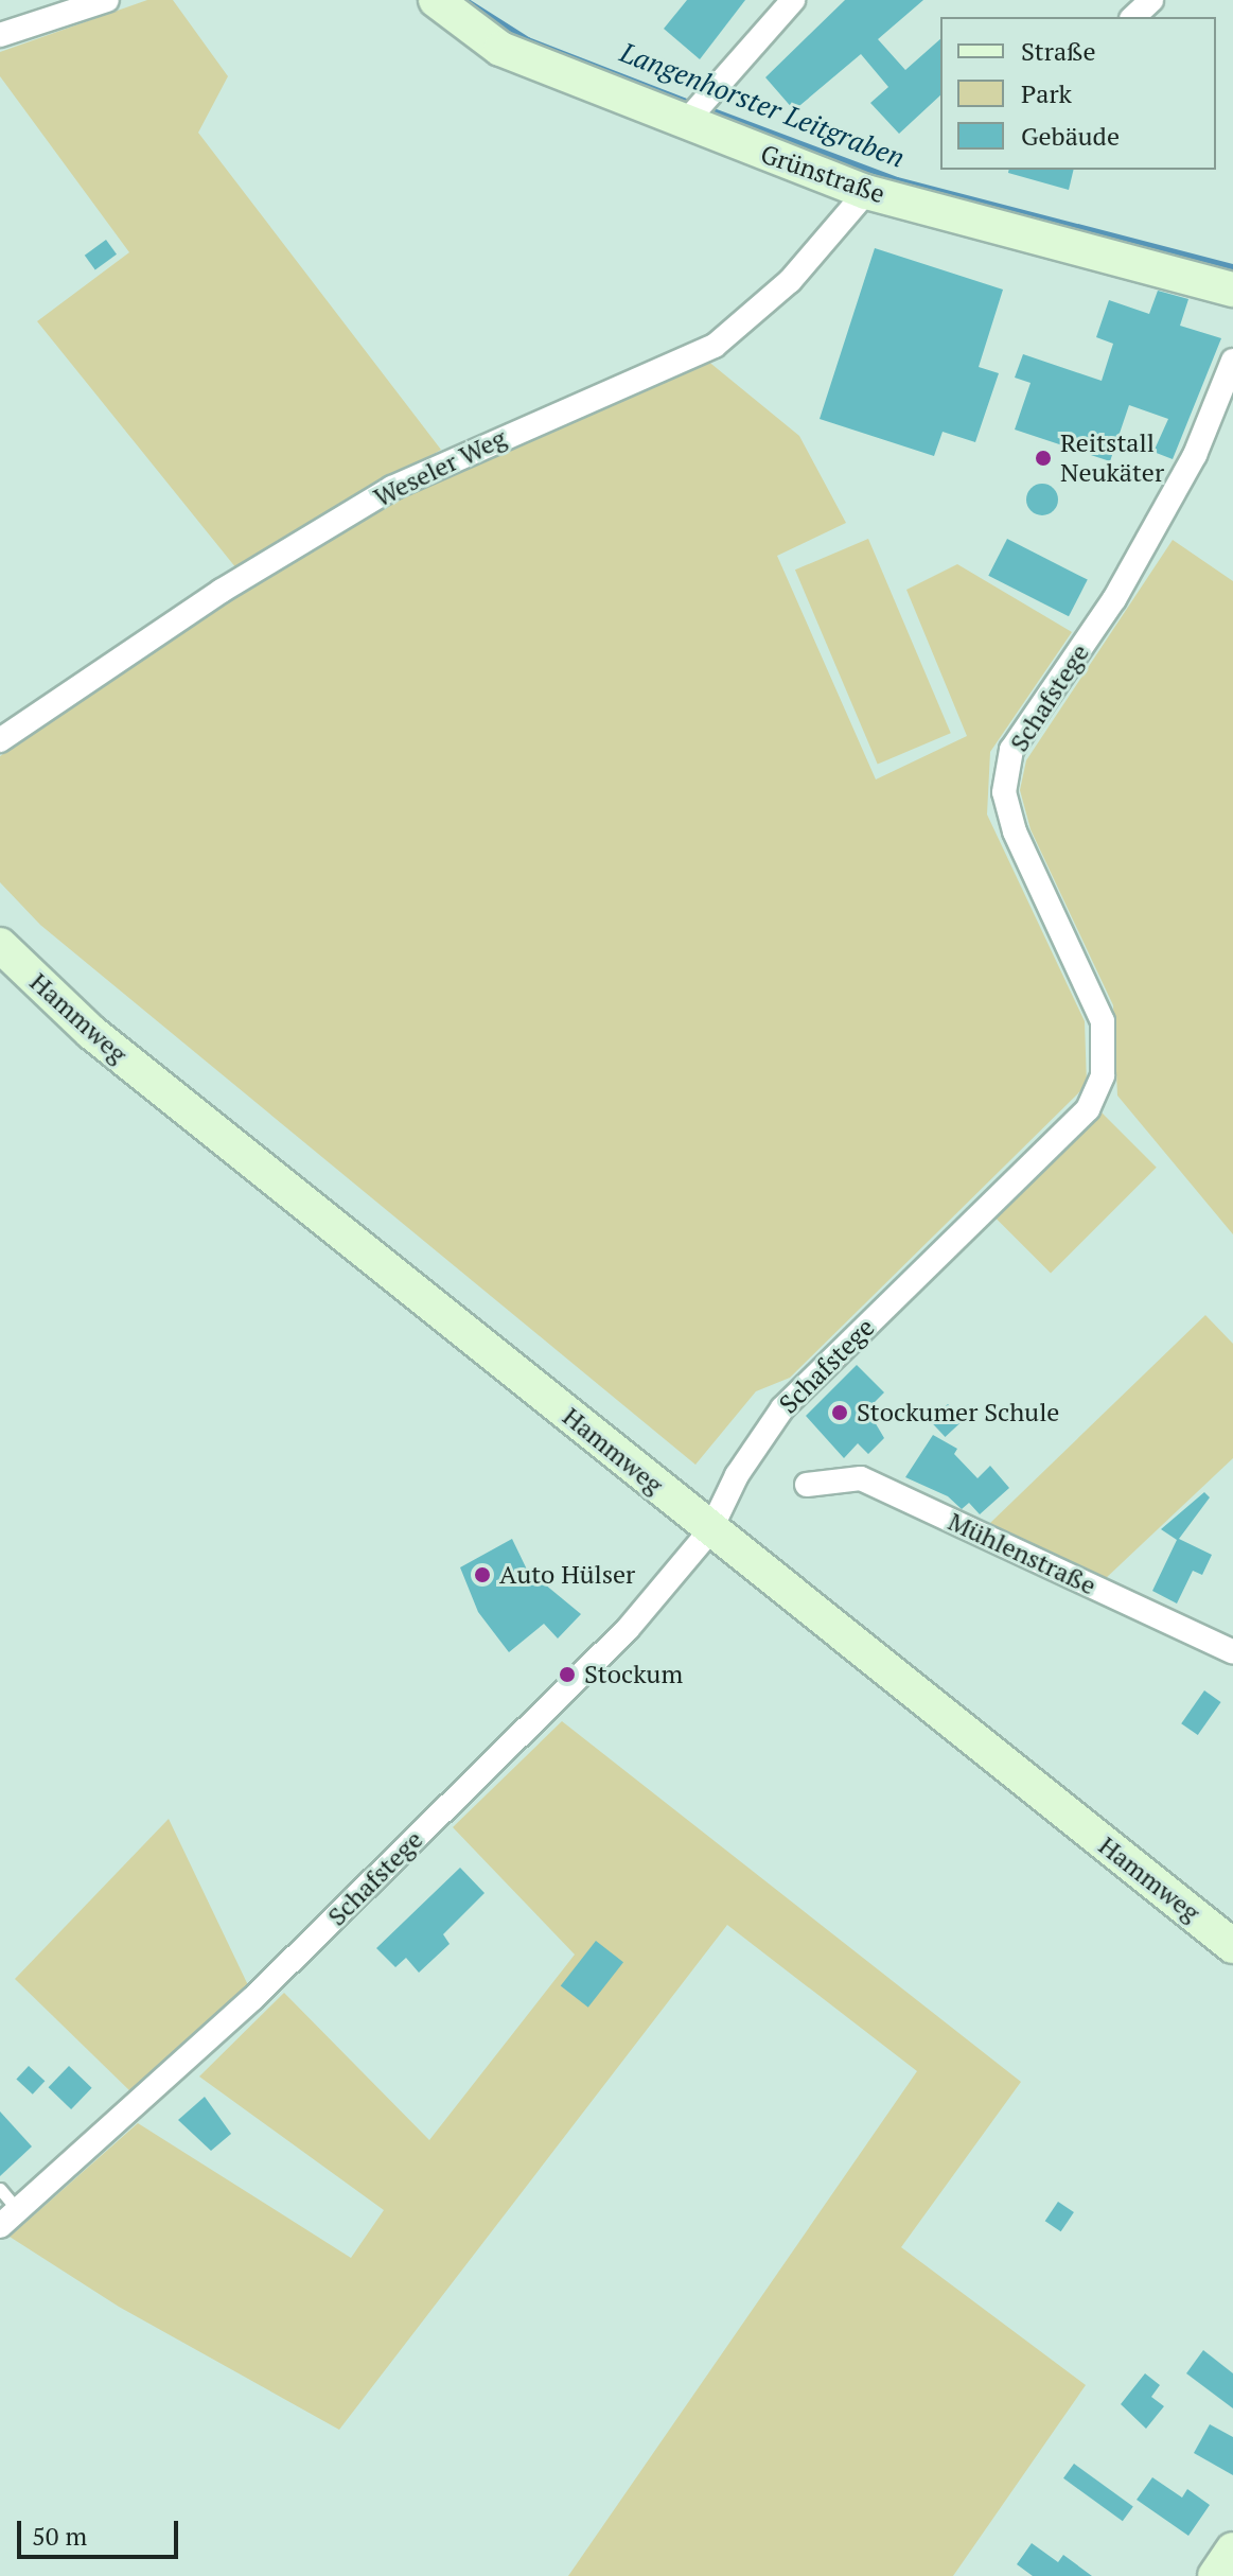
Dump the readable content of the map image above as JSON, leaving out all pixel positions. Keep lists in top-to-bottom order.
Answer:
{
  "streets": {
    "main road": ["Grünstraße", "Hammweg"],
    "street": ["Weseler Weg", "Schafstege", "Mühlenstraße"]
  },
  "crossings": [
    ["Grünstraße", "Weseler Weg"],
    ["Schafstege", "Hammweg"]
  ],
  "water": ["Langenhorster Leitgraben"],
  "places": [
    "Reitstall Neukäter",
    "Stockumer Schule",
    "Auto Hülser",
    "Stockum"
  ],
  "legend": ["Straße", "Park", "Gebäude"],
  "scale_bar": "50 m"
}
